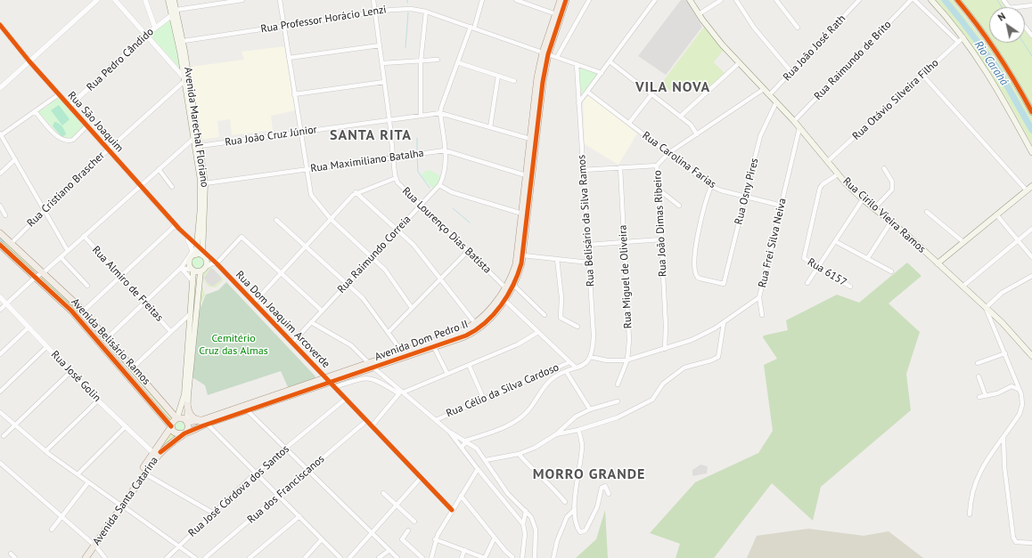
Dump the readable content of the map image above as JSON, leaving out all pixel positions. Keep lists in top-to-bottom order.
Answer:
{
  "streets": {
    "main road": [
      "Avenida Marechal Floriano",
      "Rua Cirilo Vieira Ramos",
      "Avenida Dom Pedro II",
      "Avenida Belisário Ramos",
      "Avenida Santa Catarina"
    ],
    "street": [
      "Rua Professor Horácio Lenzi",
      "Rua João José Rath",
      "Rua Pedro Cândido",
      "Rua Raimundo de Brito",
      "Rua Otávio Silveira Filho",
      "Rua São Joaquim",
      "Rua João Cruz Júnior",
      "Rua Carolina Farias",
      "Rua Maximiliano Batalha",
      "Rua Cristiano Brascher",
      "Rua Osny Pires",
      "Rua Belisário da Silva Ramos",
      "Rua João Dimas Ribeiro",
      "Rua Lourenço Dias Batista",
      "Rua Frei Silva Neiva",
      "Rua Raimundo Correia",
      "Rua 6157",
      "Rua Miguel de Oliveira",
      "Rua Almiro de Freitas",
      "Rua Dom Joaquim Arcoverde",
      "Rua José Golin",
      "Rua Célio da Silva Cardoso",
      "Rua dos Franciscanos",
      "Rua José Córdova dos Santos"
    ]
  },
  "crossings": [
    ["Rua Professor Horácio Lenzi", "Avenida Marechal Floriano"],
    ["Rua Professor Horácio Lenzi", "Rua Belisário da Silva Ramos"],
    ["Rua Professor Horácio Lenzi", "Rua Lourenço Dias Batista"],
    ["Rua Professor Horácio Lenzi", "Avenida Dom Pedro II"],
    ["Rua João José Rath", "Rua Cirilo Vieira Ramos"],
    ["Rua Pedro Cândido", "Rua São Joaquim"],
    ["Rua Pedro Cândido", "Avenida Marechal Floriano"],
    ["Rua Raimundo de Brito", "Rua Cirilo Vieira Ramos"],
    ["Rua Otávio Silveira Filho", "Rua Cirilo Vieira Ramos"],
    ["Rua São Joaquim", "Avenida Marechal Floriano"],
    ["Rua São Joaquim", "Rua Cristiano Brascher"],
    ["Rua São Joaquim", "Rua Dom Joaquim Arcoverde"],
    ["Avenida Marechal Floriano", "Rua João Cruz Júnior"],
    ["Avenida Marechal Floriano", "Rua Maximiliano Batalha"],
    ["Avenida Marechal Floriano", "Rua Cristiano Brascher"],
    ["Avenida Marechal Floriano", "Rua Dom Joaquim Arcoverde"],
    ["Rua João Cruz Júnior", "Rua Lourenço Dias Batista"],
    ["Rua João Cruz Júnior", "Avenida Dom Pedro II"],
    ["Rua Carolina Farias", "Rua Osny Pires"],
    ["Rua Carolina Farias", "Rua João Dimas Ribeiro"],
    ["Rua Carolina Farias", "Rua Frei Silva Neiva"],
    ["Rua Maximiliano Batalha", "Rua Lourenço Dias Batista"],
    ["Rua Maximiliano Batalha", "Avenida Dom Pedro II"],
    ["Rua Cristiano Brascher", "Avenida Belisário Ramos"],
    ["Rua Osny Pires", "Rua Cirilo Vieira Ramos"],
    ["Rua Cirilo Vieira Ramos", "Rua João Dimas Ribeiro"],
    ["Rua Cirilo Vieira Ramos", "Rua Frei Silva Neiva"],
    ["Rua Cirilo Vieira Ramos", "Rua 6157"],
    ["Rua Belisário da Silva Ramos", "Rua Frei Silva Neiva"],
    ["Rua João Dimas Ribeiro", "Rua Frei Silva Neiva"],
    ["Rua Lourenço Dias Batista", "Rua Raimundo Correia"],
    ["Rua Lourenço Dias Batista", "Avenida Dom Pedro II"],
    ["Rua Frei Silva Neiva", "Rua Miguel de Oliveira"],
    ["Rua Raimundo Correia", "Rua Dom Joaquim Arcoverde"],
    ["Rua Dom Joaquim Arcoverde", "Avenida Dom Pedro II"],
    ["Rua Dom Joaquim Arcoverde", "Rua dos Franciscanos"],
    ["Rua Dom Joaquim Arcoverde", "Rua José Córdova dos Santos"],
    ["Avenida Dom Pedro II", "Avenida Belisário Ramos"],
    ["Avenida Dom Pedro II", "Avenida Santa Catarina"],
    ["Avenida Belisário Ramos", "Avenida Santa Catarina"],
    ["Rua José Golin", "Avenida Santa Catarina"]
  ],
  "districts": ["VILA NOVA", "SANTA RITA", "MORRO GRANDE"],
  "water": ["Rio Carahá"],
  "parks": ["Cemitério Cruz das Almas"],
  "north": "top left"
}
